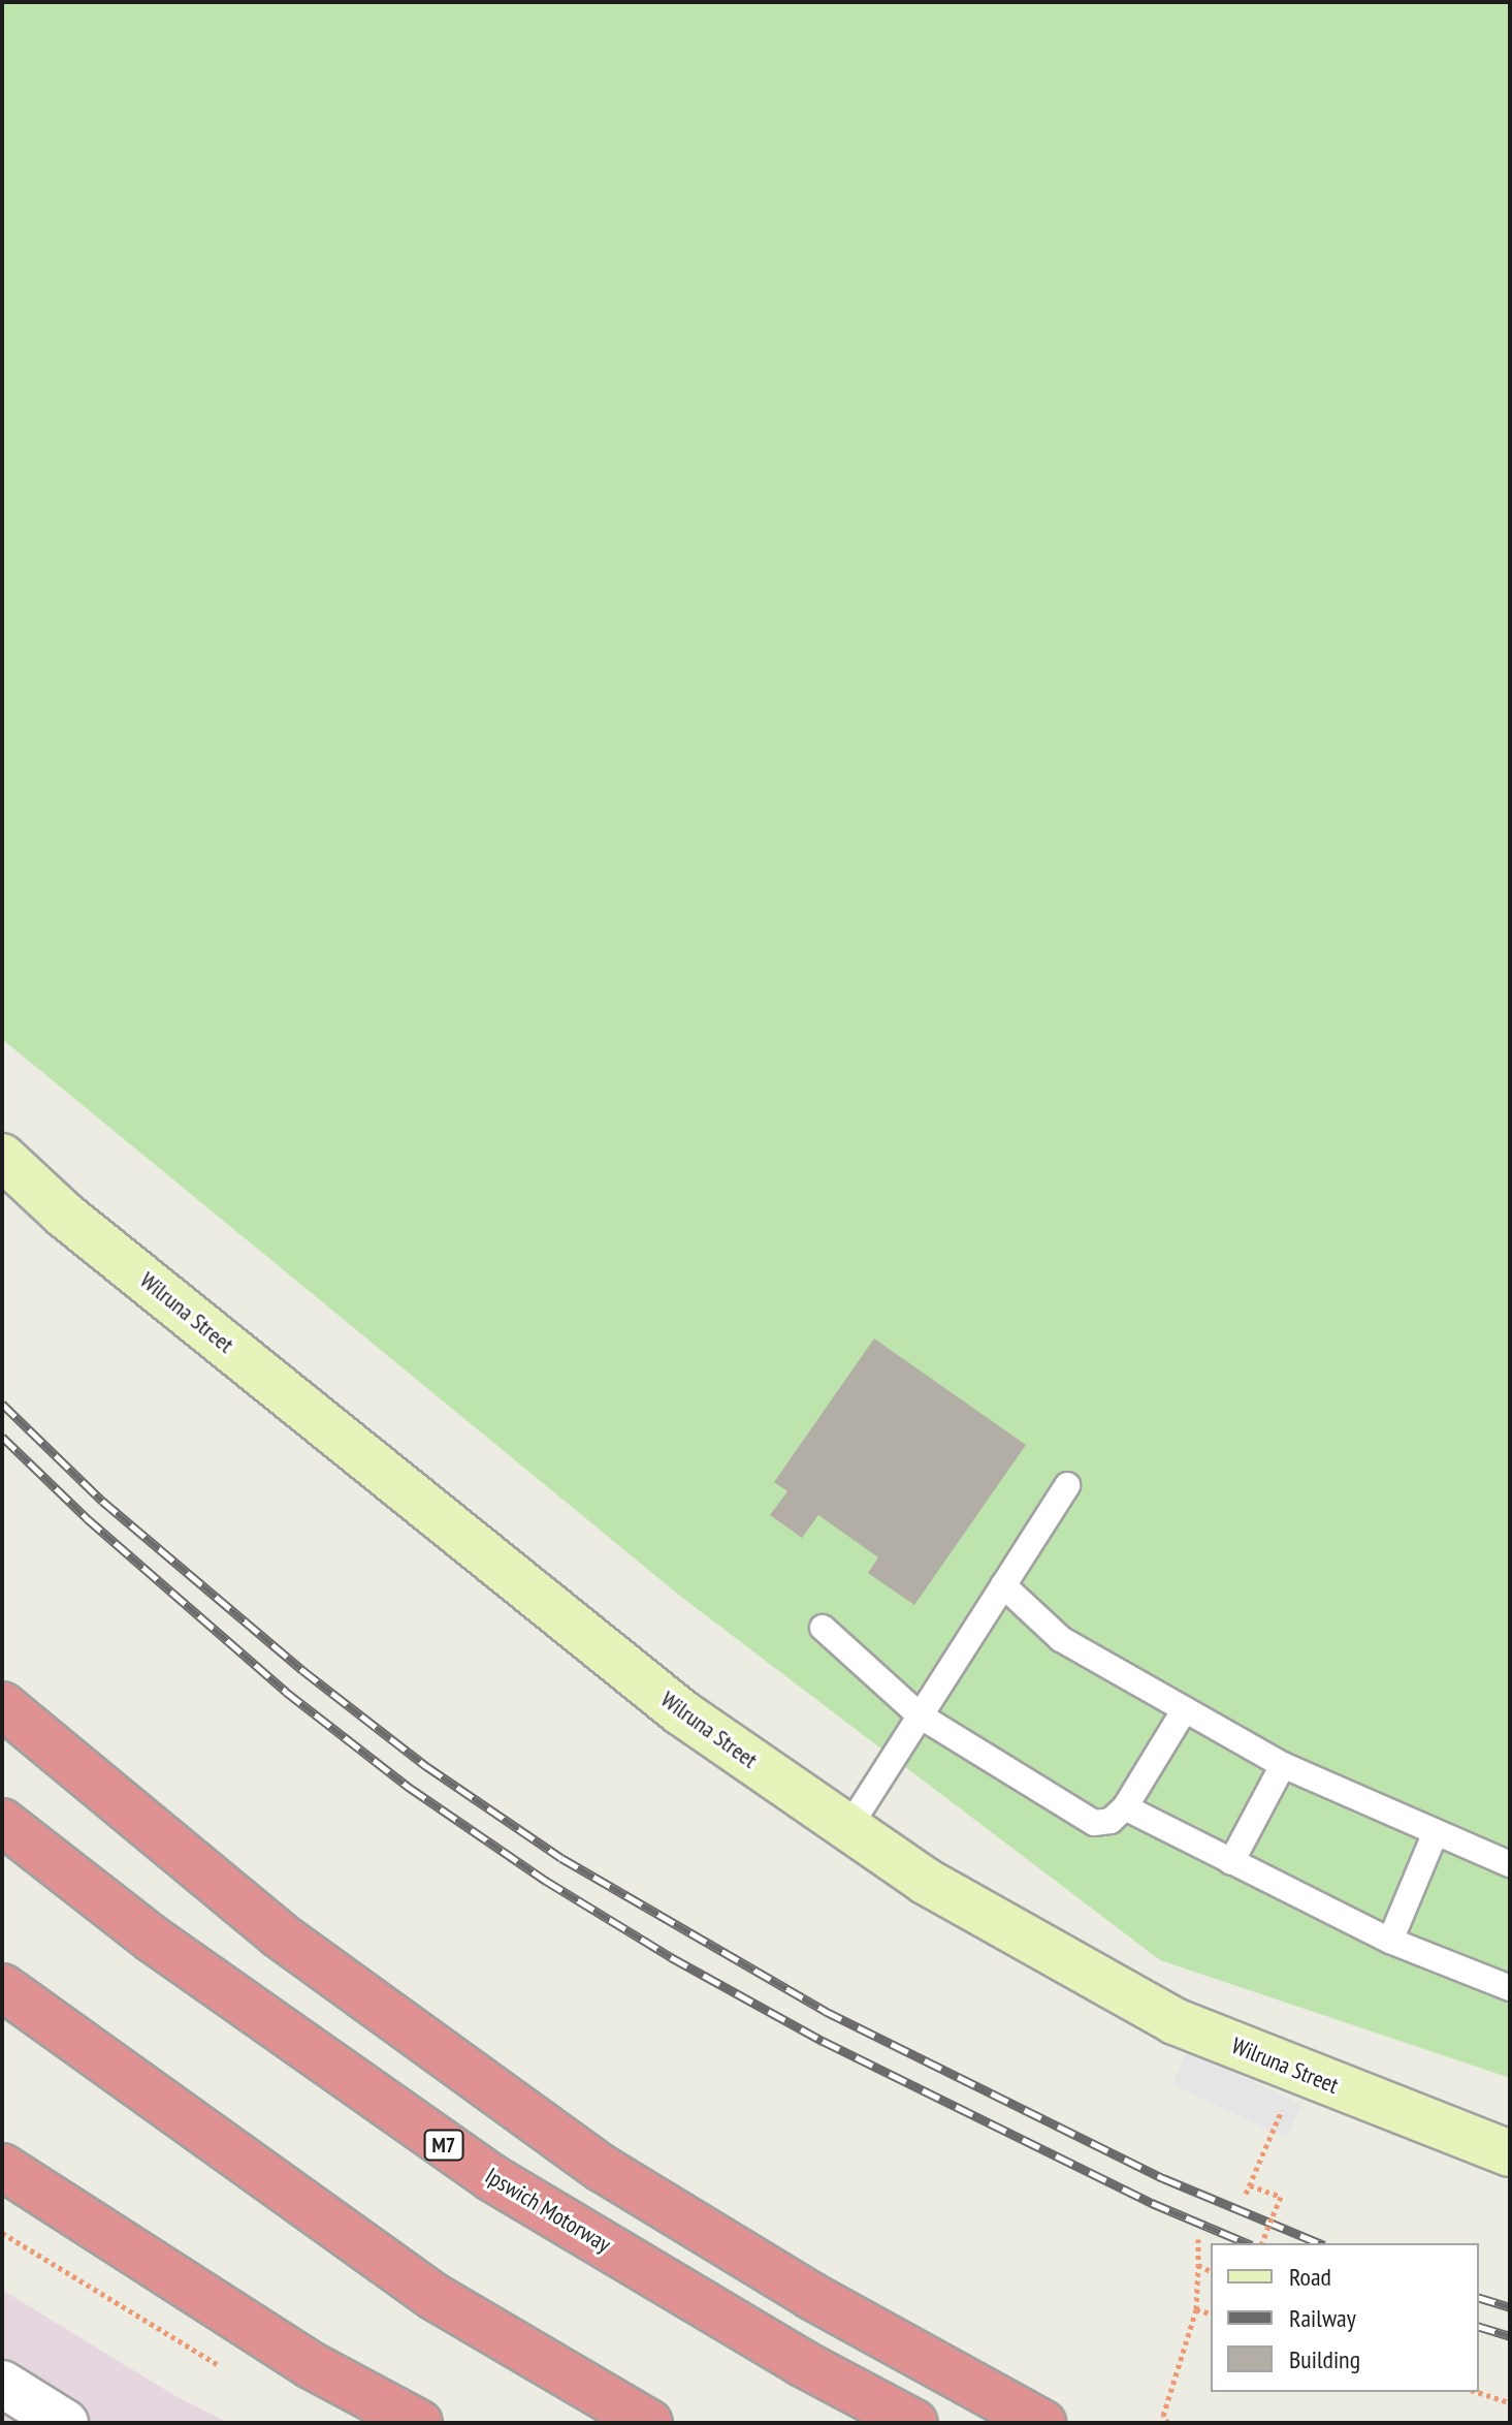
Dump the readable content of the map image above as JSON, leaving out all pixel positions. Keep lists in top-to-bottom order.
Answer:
{
  "streets": {
    "highway": ["M7", "Ipswich Motorway"],
    "main road": ["Wilruna Street"]
  },
  "legend": ["Road", "Railway", "Building"]
}
